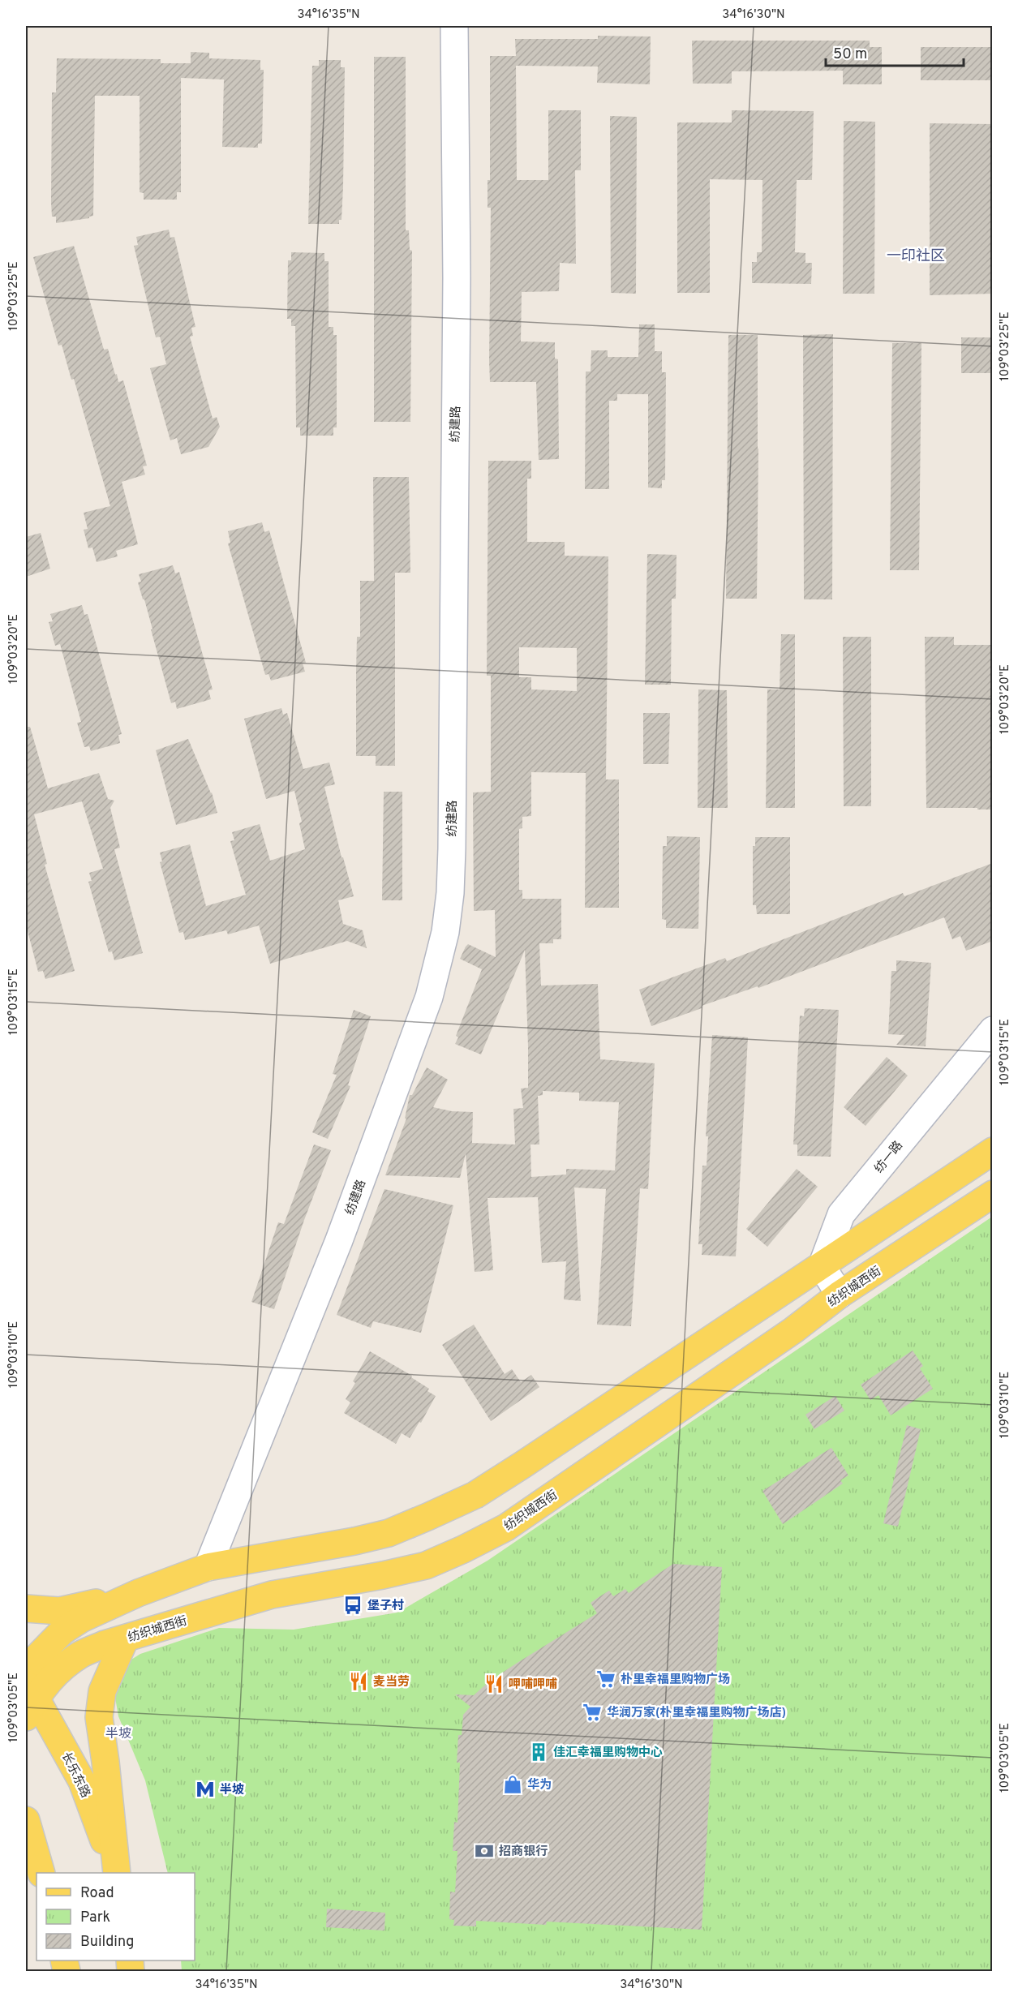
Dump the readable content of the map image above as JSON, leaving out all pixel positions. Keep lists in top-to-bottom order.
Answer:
{
  "streets": {
    "main road": ["纺织城西街", "长乐东路"],
    "street": ["纺建路", "纺一路"]
  },
  "crossings": [
    ["纺织城西街", "长乐东路"]
  ],
  "districts": ["一印社区", "半坡"],
  "places": {
    "bus stop": ["堡子村"],
    "supermarket": ["朴里幸福里购物广场", "华润万家(朴里幸福里购物广场店)"],
    "restaurant": ["麦当劳", "呷哺呷哺"],
    "building": ["佳汇·幸福里购物中心"],
    "shop": ["华为"],
    "metro station": ["半坡"],
    "bank": ["招商银行"]
  },
  "legend": ["Road", "Park", "Building"],
  "scale_bar": "50 m",
  "coordinates": [
    "34°16'35\"N",
    "34°16'30\"N",
    "109°03'25\"E",
    "109°03'20\"E",
    "109°03'15\"E",
    "109°03'10\"E",
    "109°03'05\"E"
  ]
}
